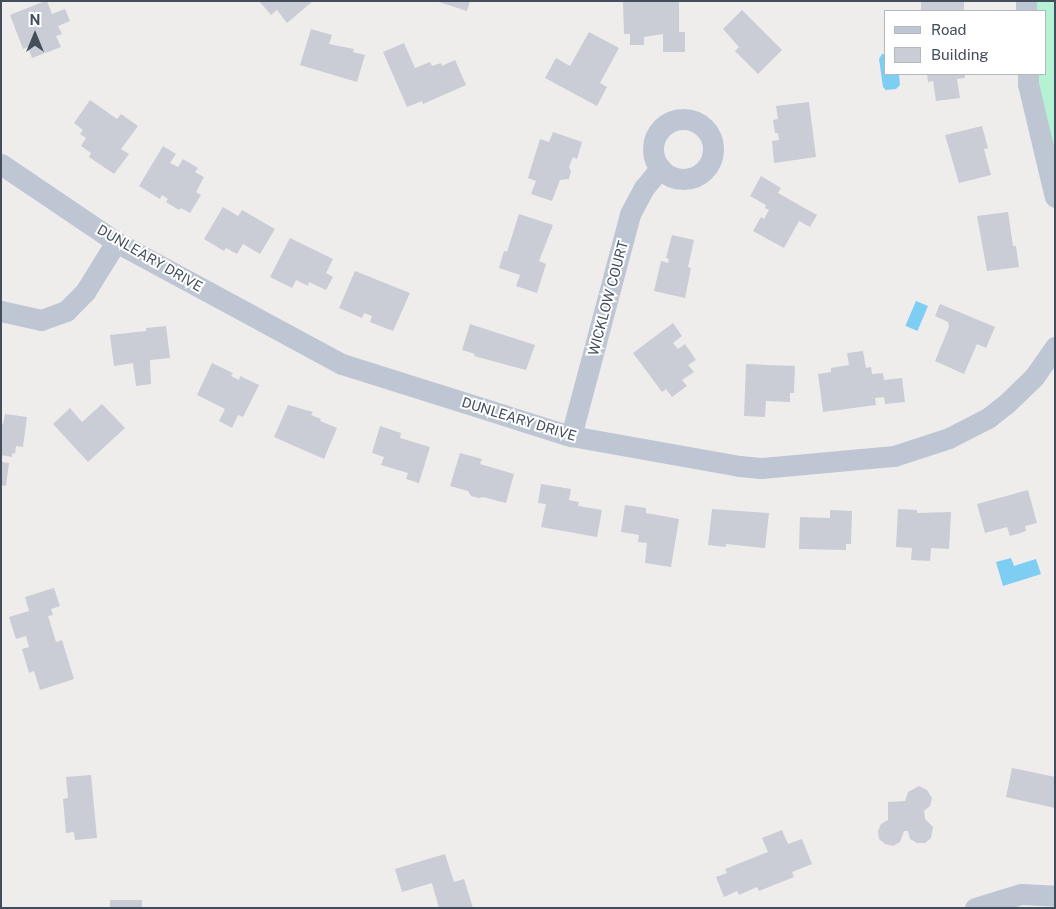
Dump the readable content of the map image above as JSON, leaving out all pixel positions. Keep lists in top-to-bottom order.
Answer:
{
  "streets": {
    "street": ["DUNLEARY DRIVE", "WICKLOW COURT"]
  },
  "crossings": [
    ["DUNLEARY DRIVE", "WICKLOW COURT"]
  ],
  "legend": ["Road", "Building"],
  "north": "top"
}
